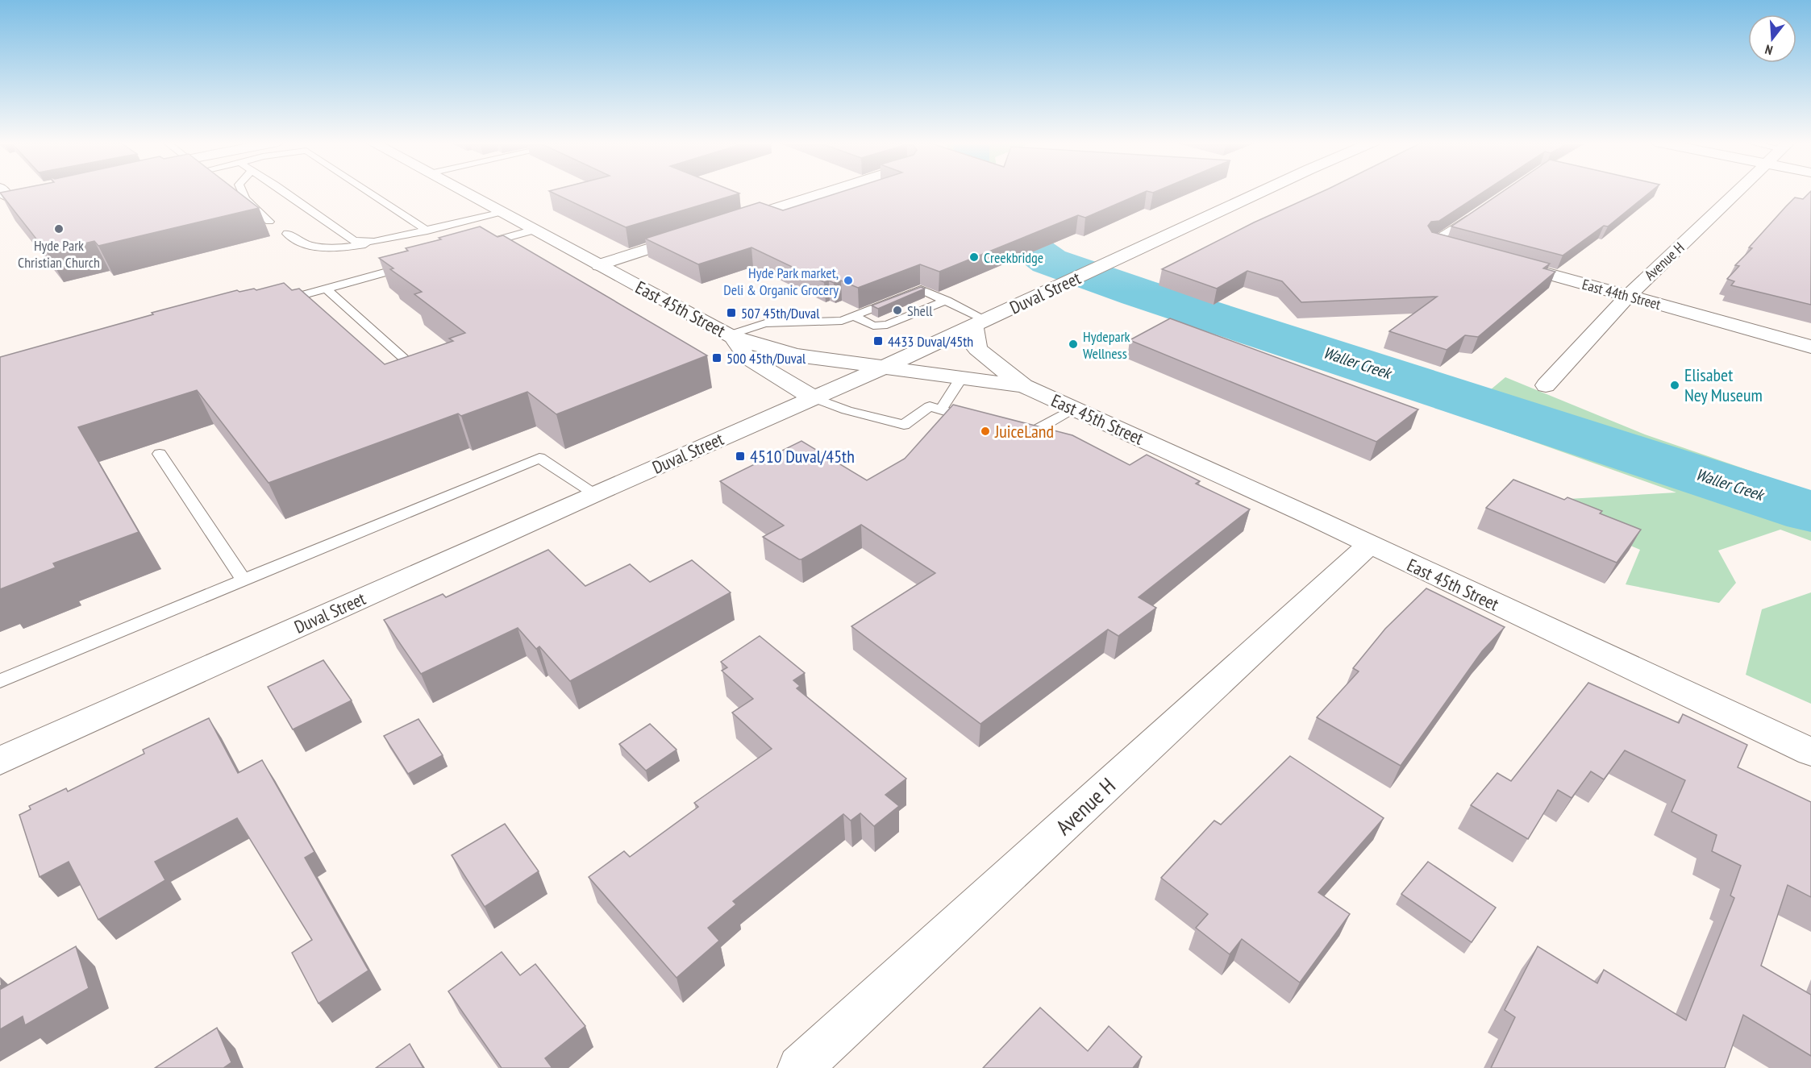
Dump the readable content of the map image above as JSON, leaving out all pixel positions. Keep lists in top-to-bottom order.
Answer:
{
  "streets": {
    "street": [
      "Avenue H",
      "Duval Street",
      "East 44th Street",
      "East 45th Street"
    ]
  },
  "crossings": [
    ["Avenue H", "East 44th Street"],
    ["Avenue H", "East 45th Street"],
    ["Duval Street", "East 45th Street"]
  ],
  "water": ["Waller Creek"],
  "places": {
    "other": [
      "Hyde Park Christian Church",
      "Creekbridge",
      "Hyde Park market, Deli & Organic Grocery",
      "Shell",
      "Hydepark Wellness",
      "Elisabet Ney Museum",
      "JuiceLand"
    ],
    "transit": [
      "507 45th/Duval",
      "4433 Duval/45th",
      "500 45th/Duval",
      "4510 Duval/45th"
    ]
  },
  "north": "bottom"
}
